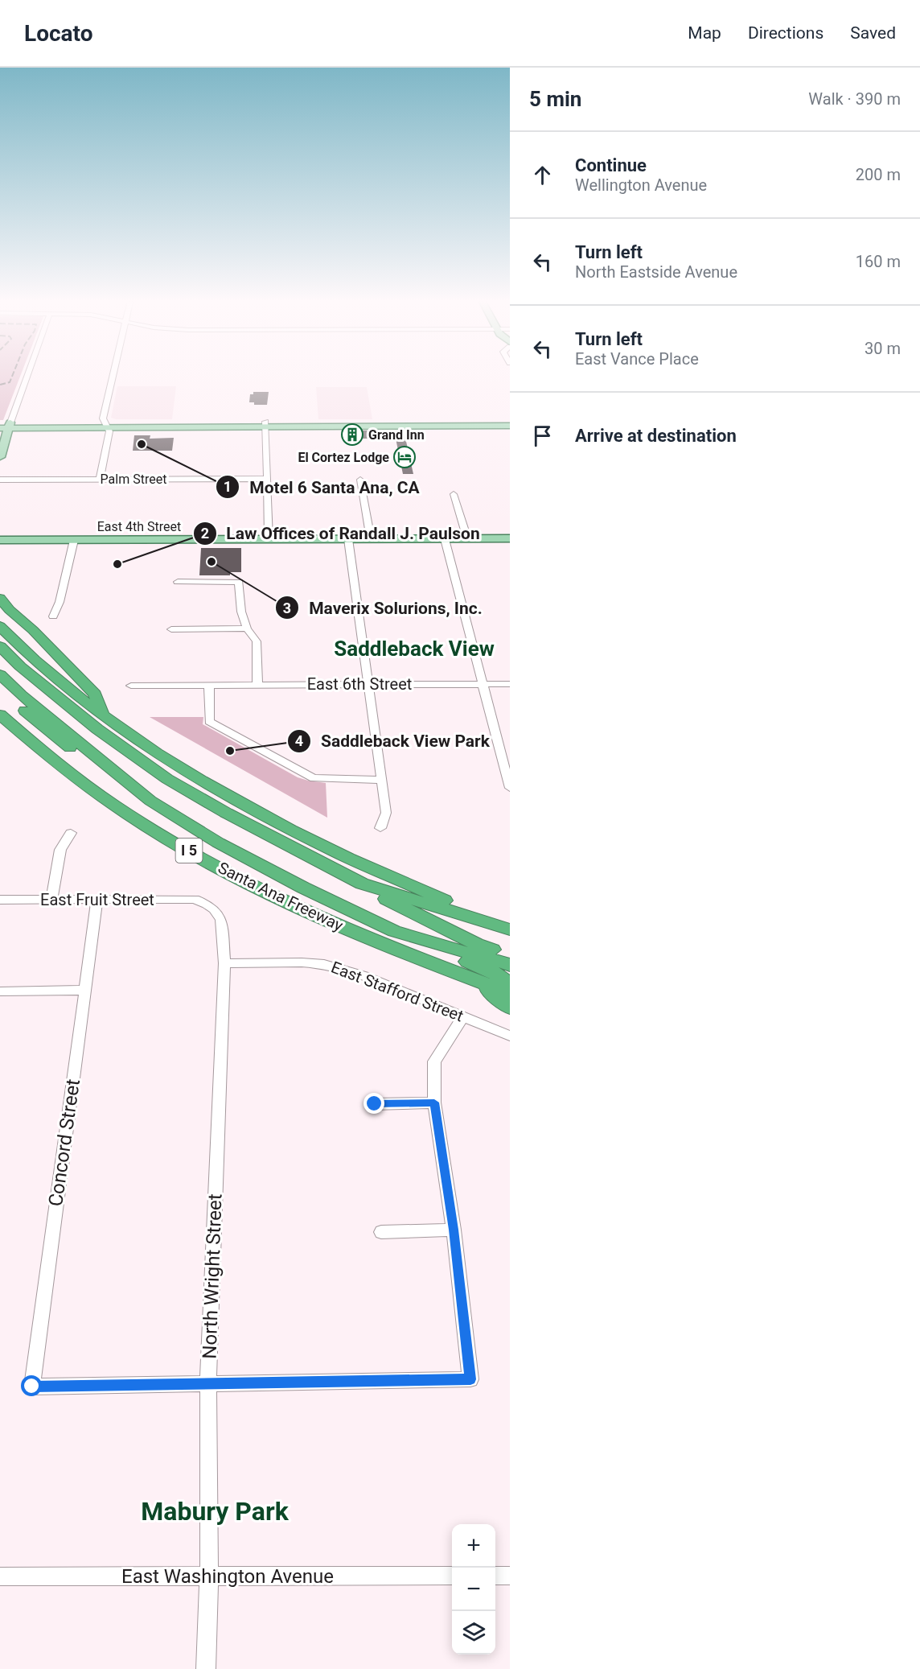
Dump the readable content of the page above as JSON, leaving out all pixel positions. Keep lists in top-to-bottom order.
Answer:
{
  "streets": {
    "highway": ["I 5", "Santa Ana Freeway"],
    "main road": ["East 4th Street"],
    "street": [
      "Palm Street",
      "East 6th Street",
      "East Fruit Street",
      "East Stafford Street",
      "Concord Street",
      "North Wright Street",
      "East Washington Avenue"
    ]
  },
  "crossings": [
    ["East Fruit Street", "Concord Street"],
    ["East Fruit Street", "North Wright Street"],
    ["East Stafford Street", "North Wright Street"],
    ["Concord Street", "North Wright Street"],
    ["North Wright Street", "East Washington Avenue"]
  ],
  "districts": ["Saddleback View", "Mabury Park"],
  "places": {
    "building": ["Grand Inn"],
    "other": [
      "Motel 6 Santa Ana, CA",
      "Maverix Solurions, Inc.",
      "Law Offices of Randall J. Paulson",
      "Saddleback View Park"
    ],
    "hotel": ["El Cortez Lodge"]
  },
  "page": {
    "header": "Locato",
    "nav": ["Map", "Directions", "Saved"],
    "heading": ["5 min", "Walk · 390 m"],
    "list": [
      ["Continue", "Wellington Avenue", "200 m"],
      ["Turn left", "North Eastside Avenue", "160 m"],
      ["Turn left", "East Vance Place", "30 m"],
      "Arrive at destination"
    ],
    "map_buttons": ["+", "−"]
  }
}
